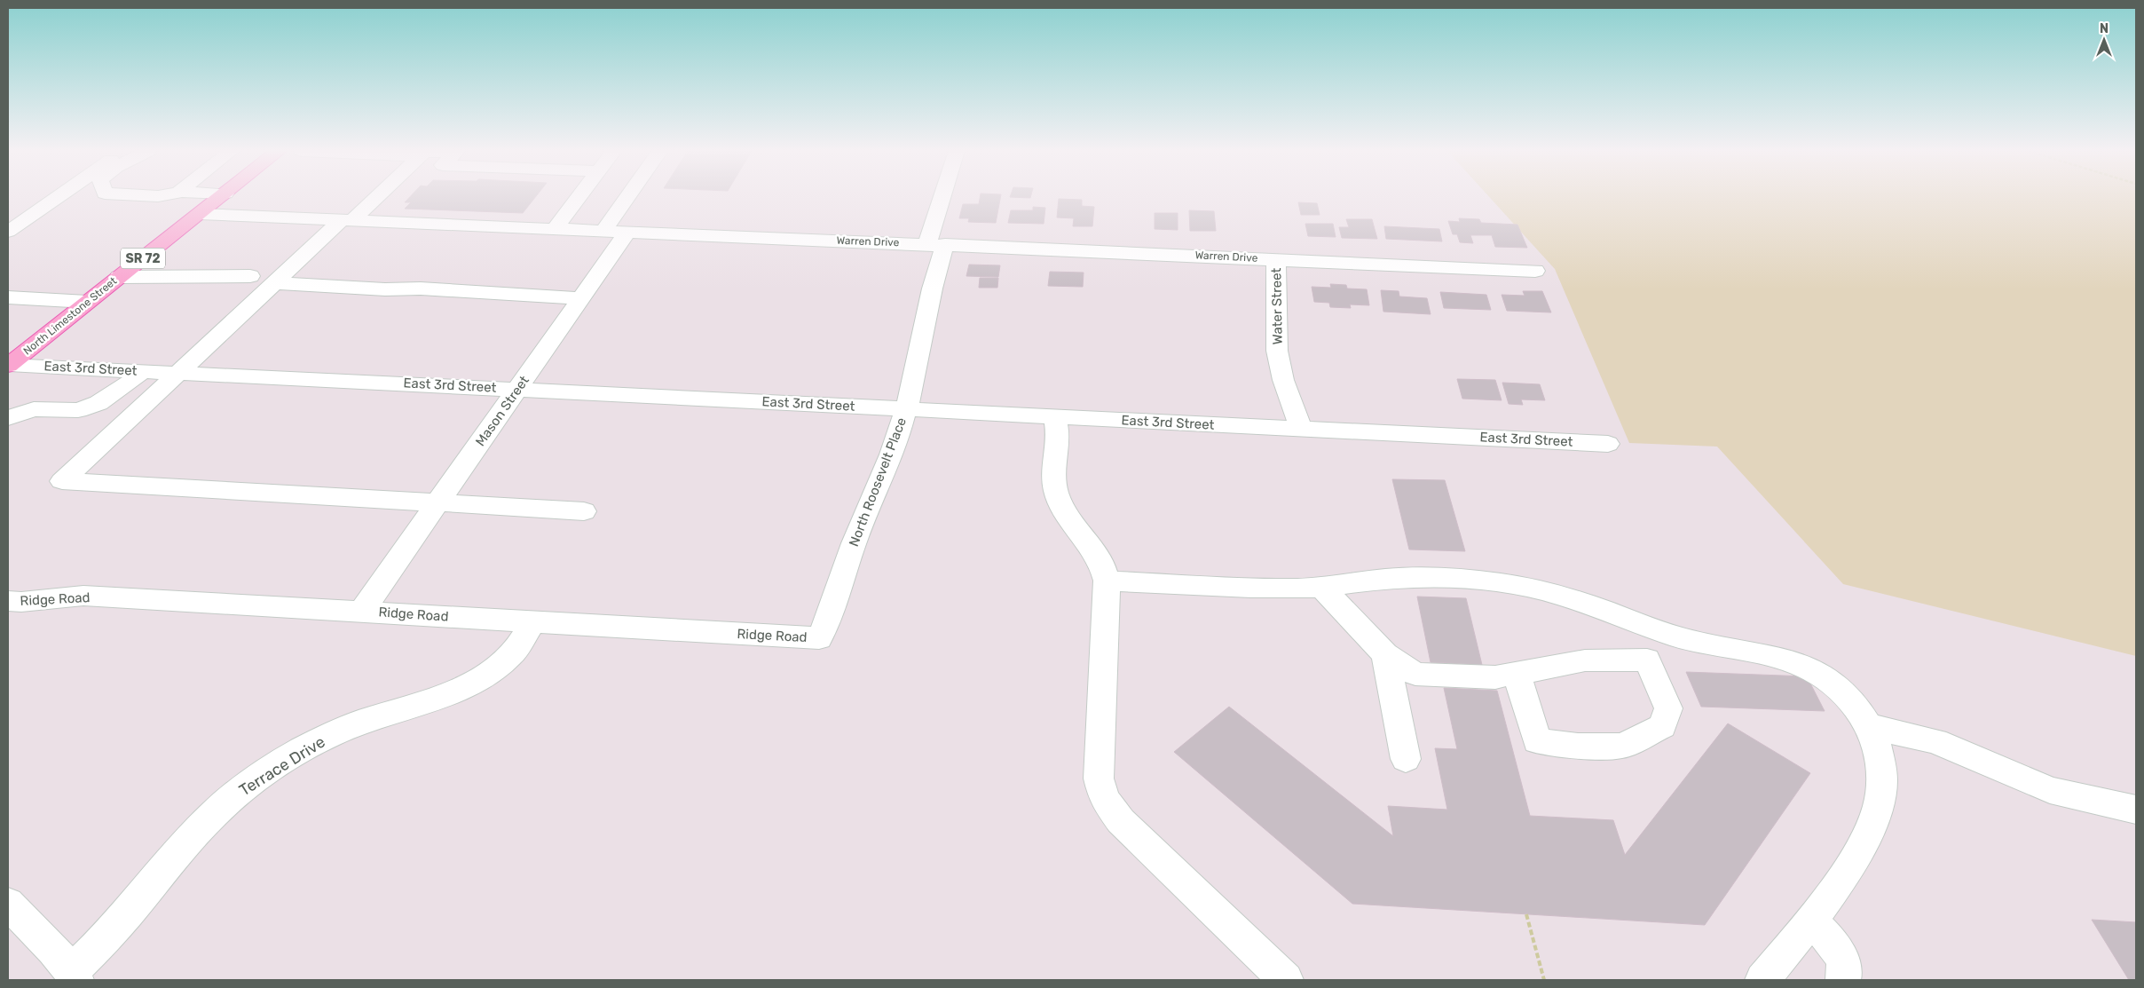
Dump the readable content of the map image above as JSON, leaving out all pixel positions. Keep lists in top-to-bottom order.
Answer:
{
  "streets": {
    "main road": ["SR 72", "North Limestone Street"],
    "street": [
      "Warren Drive",
      "Water Street",
      "East 3rd Street",
      "Mason Street",
      "North Roosevelt Place",
      "Ridge Road",
      "Terrace Drive"
    ]
  },
  "crossings": [
    ["Warren Drive", "Water Street"],
    ["Warren Drive", "North Limestone Street"],
    ["Warren Drive", "Mason Street"],
    ["Warren Drive", "North Roosevelt Place"],
    ["Water Street", "East 3rd Street"],
    ["North Limestone Street", "East 3rd Street"],
    ["East 3rd Street", "Mason Street"],
    ["East 3rd Street", "North Roosevelt Place"],
    ["Mason Street", "Ridge Road"],
    ["North Roosevelt Place", "Ridge Road"],
    ["Ridge Road", "Terrace Drive"]
  ],
  "north": "top"
}
